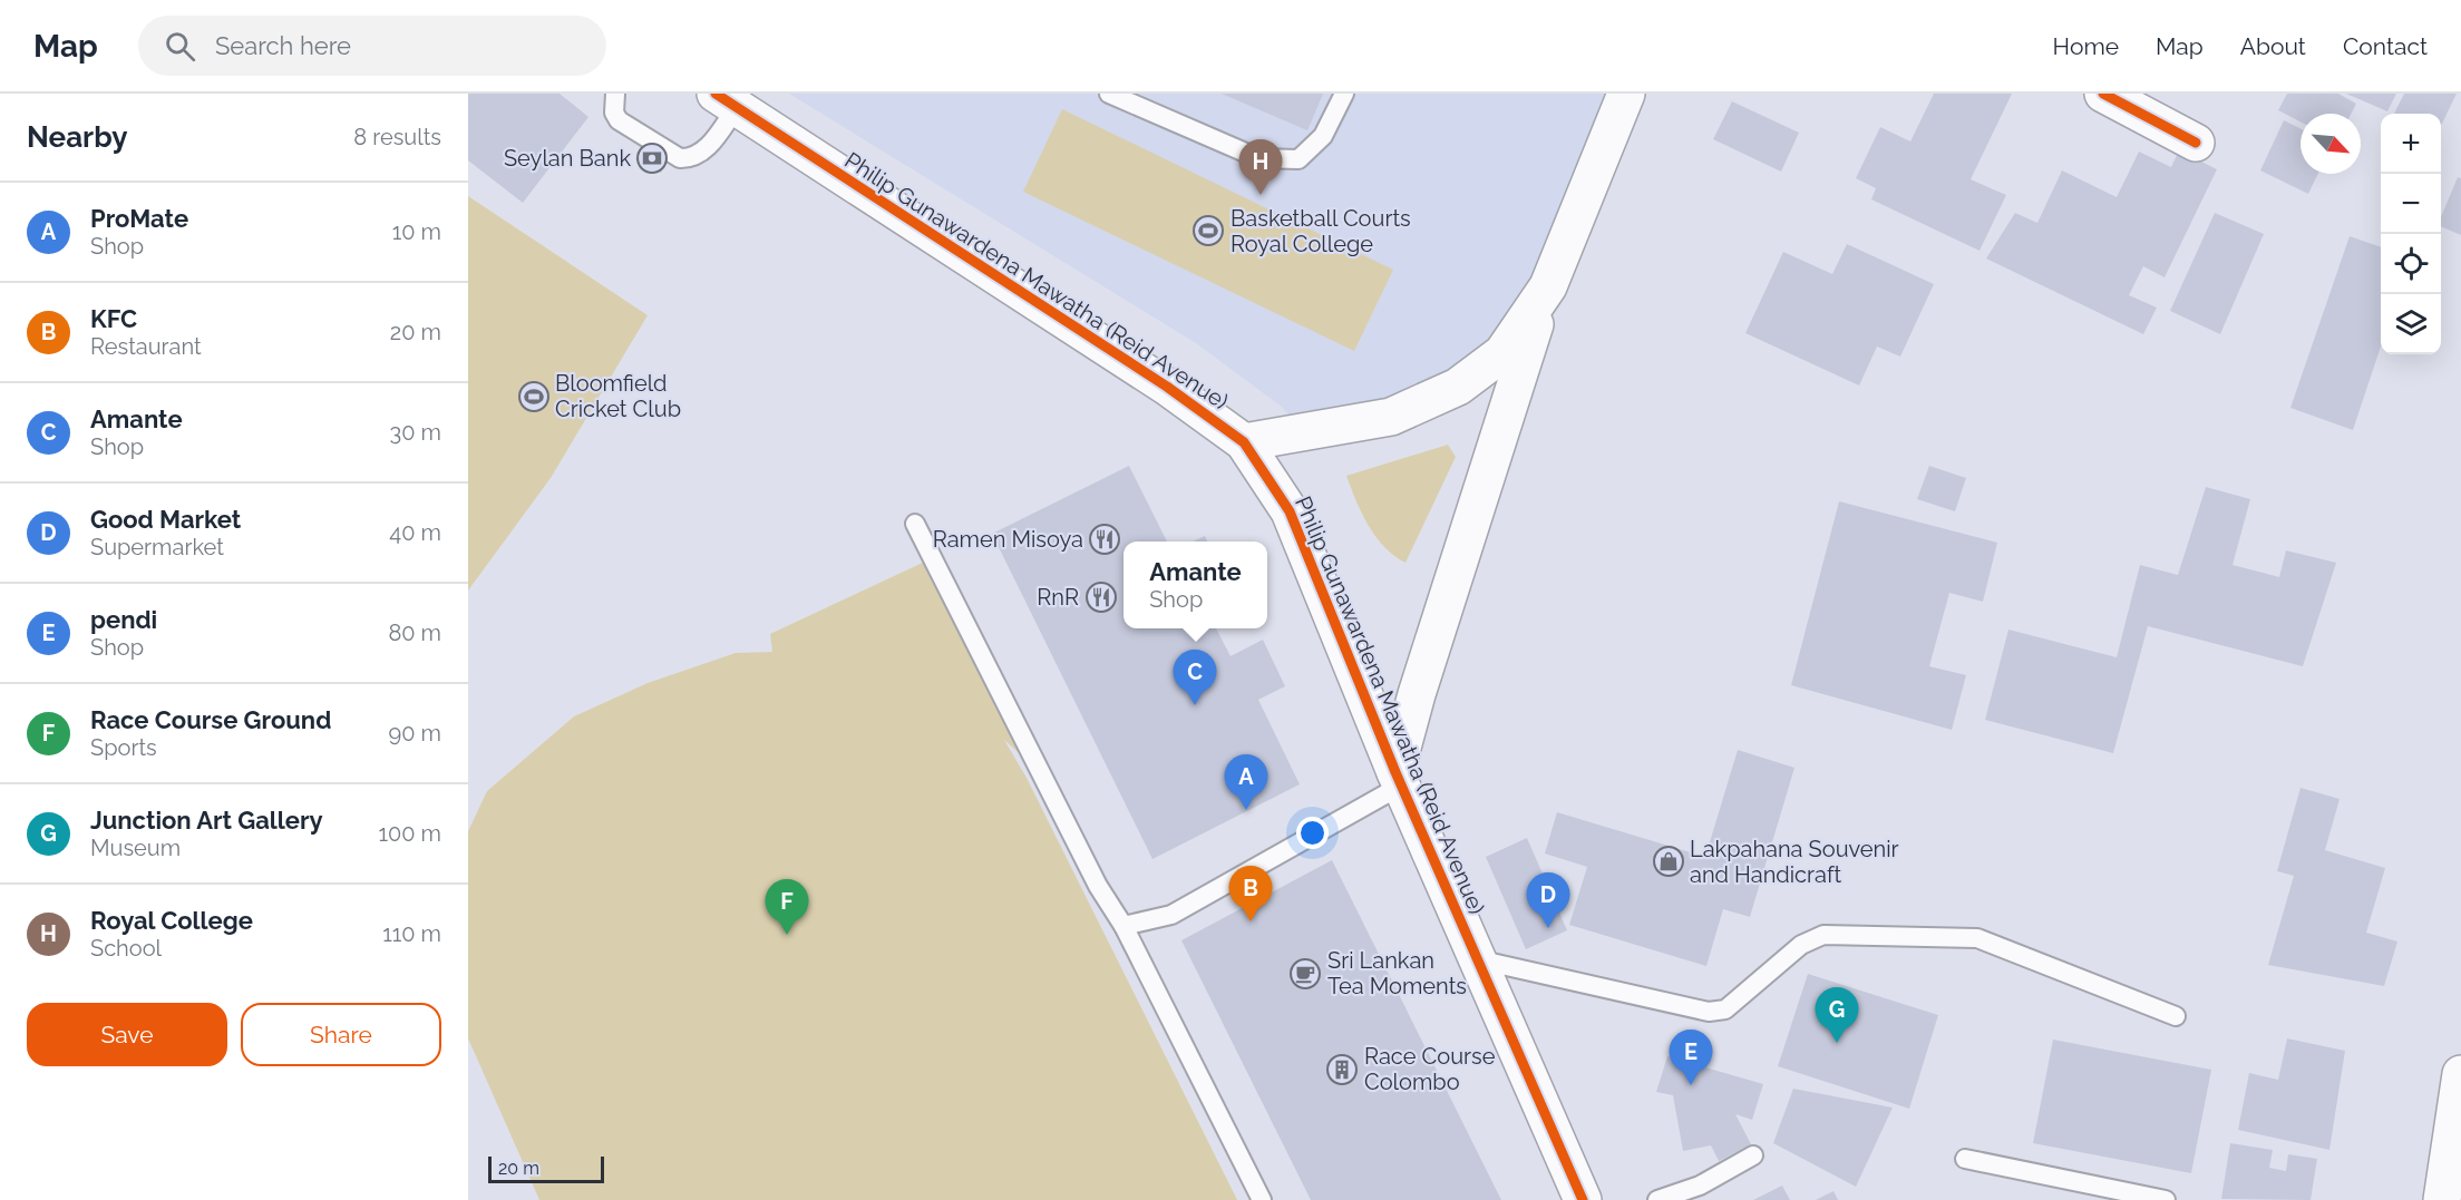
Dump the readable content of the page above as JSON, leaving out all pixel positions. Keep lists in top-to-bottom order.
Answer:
{
  "streets": {
    "main road": ["Philip Gunawardena Mawatha (Reid Avenue)"]
  },
  "places": {
    "bank": ["Seylan Bank"],
    "sports": ["Basketball Courts Royal College", "Bloomfield Cricket Club"],
    "restaurant": ["Ramen Misoya", "RnR"],
    "shop": ["Lakpahana Souvenir and Handicraft"],
    "cafe": ["Sri Lankan Tea Moments"],
    "building": ["Race Course Colombo"]
  },
  "scale_bar": "20 m",
  "north": "bottom right",
  "page": {
    "header": "Map",
    "search": "Search here",
    "nav": [
      "Home",
      "Map",
      "About",
      "Contact"
    ],
    "heading": ["Nearby", "8 results"],
    "map_buttons": ["+", "−"],
    "pins": [
      "H",
      "C",
      "A",
      "B",
      "D",
      "F",
      "G",
      "E"
    ],
    "list": [
      {
        "mark": "A",
        "name": "ProMate",
        "note": "Shop",
        "value": "10 m"
      },
      {
        "mark": "B",
        "name": "KFC",
        "note": "Restaurant",
        "value": "20 m"
      },
      {
        "mark": "C",
        "name": "Amante",
        "note": "Shop",
        "value": "30 m"
      },
      {
        "mark": "D",
        "name": "Good Market",
        "note": "Supermarket",
        "value": "40 m"
      },
      {
        "mark": "E",
        "name": "pendi",
        "note": "Shop",
        "value": "80 m"
      },
      {
        "mark": "F",
        "name": "Race Course Ground",
        "note": "Sports",
        "value": "90 m"
      },
      {
        "mark": "G",
        "name": "Junction Art Gallery",
        "note": "Museum",
        "value": "100 m"
      },
      {
        "mark": "H",
        "name": "Royal College",
        "note": "School",
        "value": "110 m"
      }
    ],
    "popup": ["Amante", "Shop"],
    "buttons": ["Save", "Share"],
    "scale": "20 m"
  }
}
